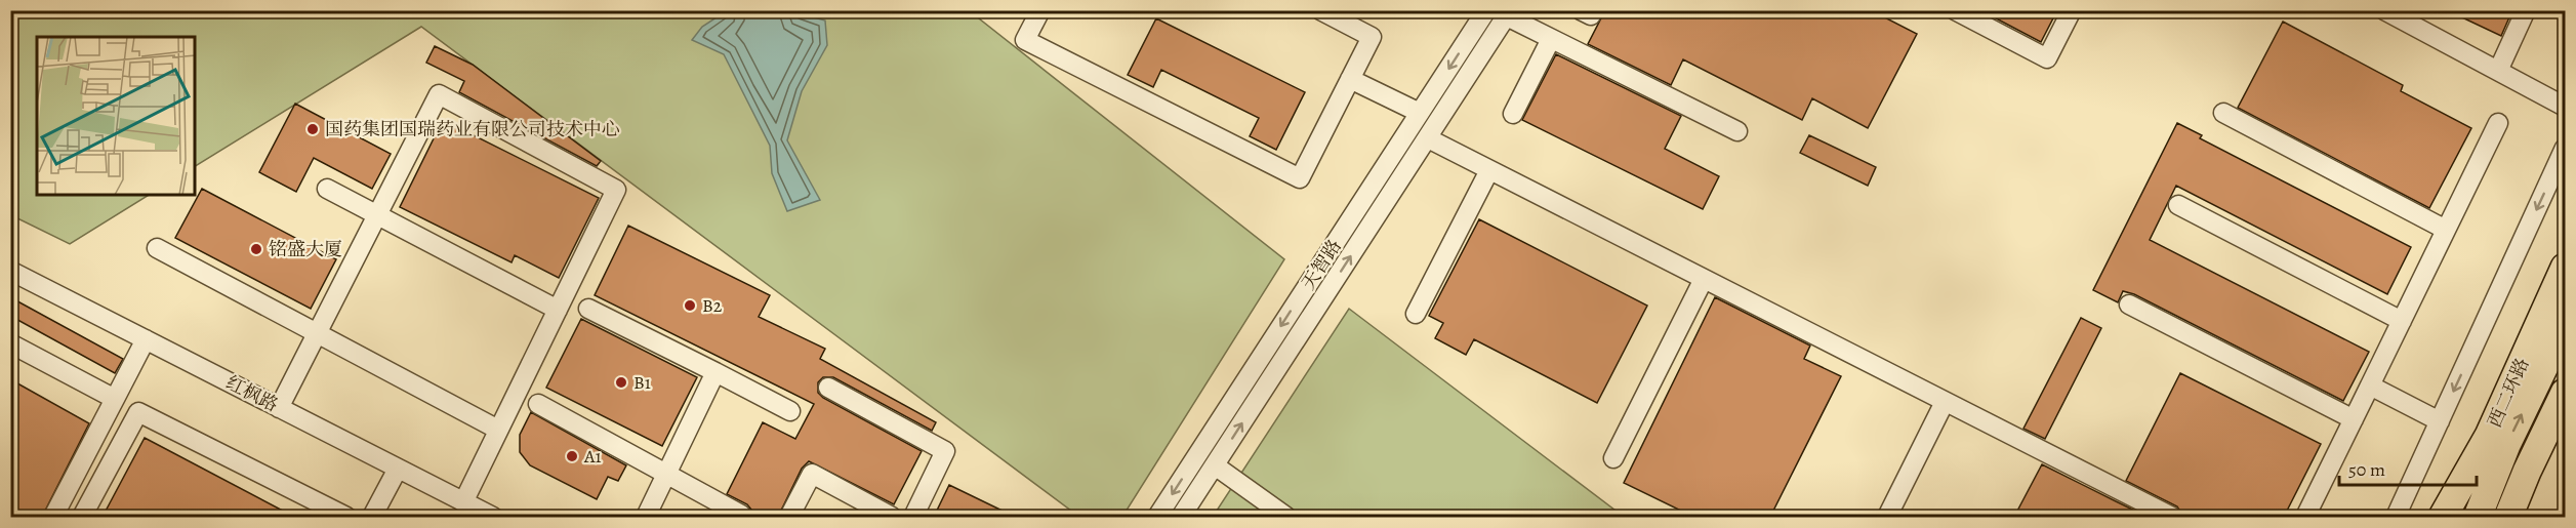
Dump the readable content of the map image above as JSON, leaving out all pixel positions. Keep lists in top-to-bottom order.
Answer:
{
  "streets": {
    "highway": ["西二环路"],
    "street": ["天智路", "红枫路"]
  },
  "places": [
    "国药集团国瑞药业有限公司技术中心",
    "铭盛大厦",
    "B2",
    "B1",
    "A1"
  ],
  "scale_bar": "50 m"
}
